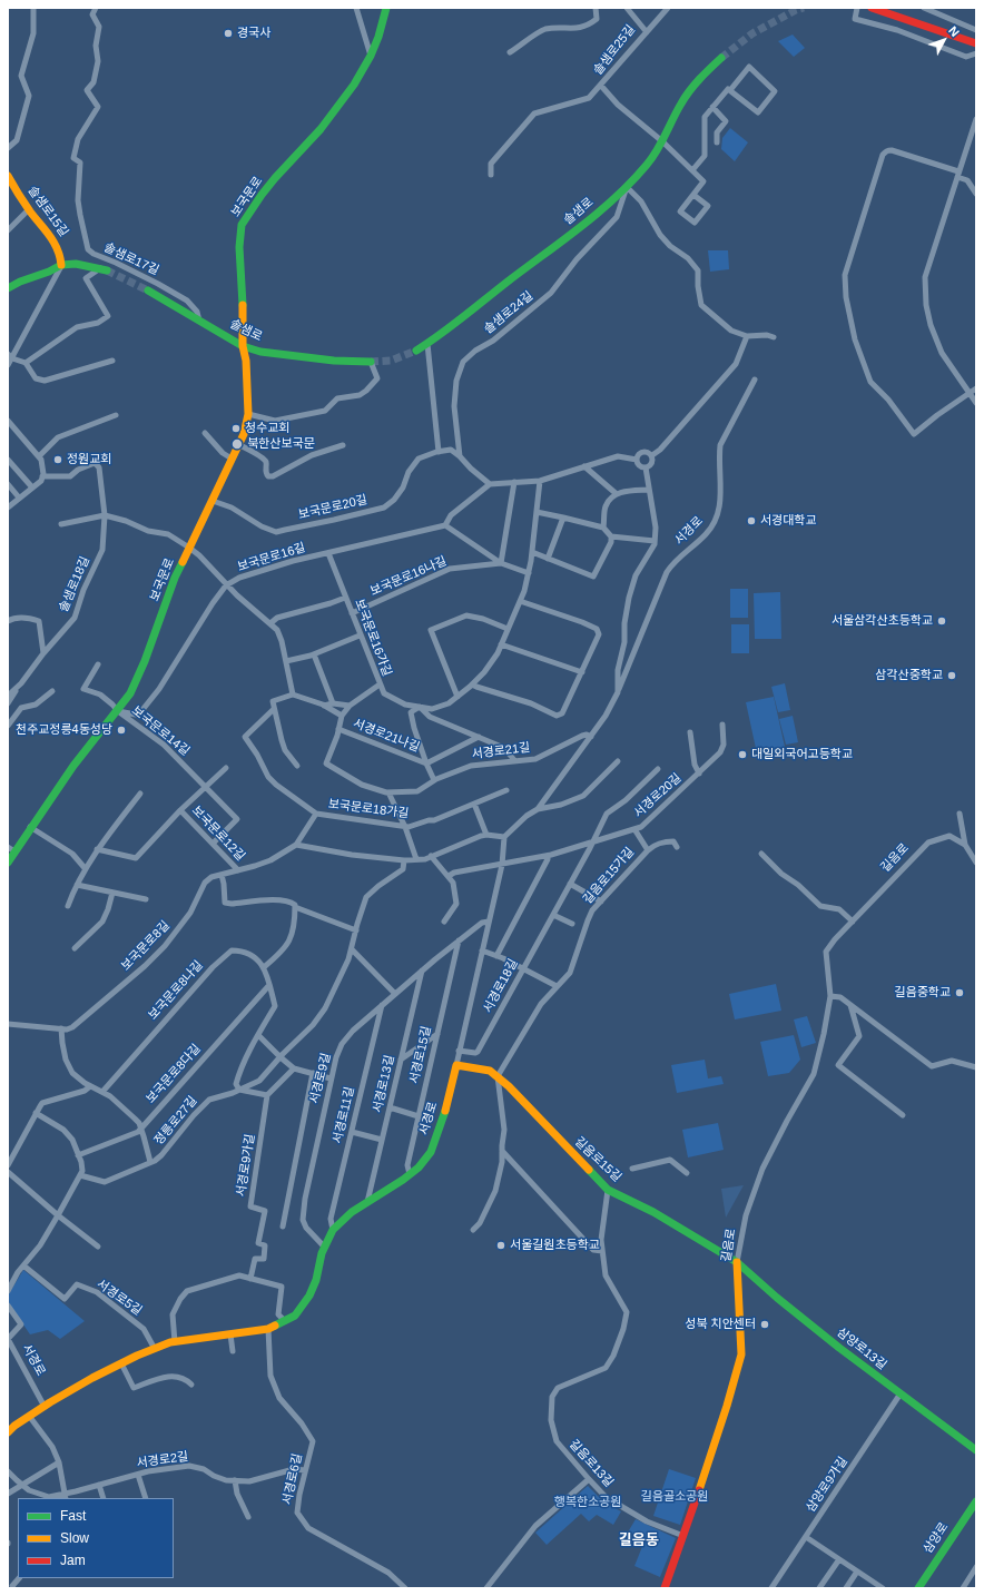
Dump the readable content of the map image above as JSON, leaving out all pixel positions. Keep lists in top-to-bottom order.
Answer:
{
  "streets": {
    "street": [
      "솔샘로25길",
      "보국문로",
      "솔샘로15길",
      "솔샘로",
      "솔샘로17길",
      "솔샘로24길",
      "보국문로20길",
      "서경로",
      "보국문로16길",
      "보국문로16나길",
      "솔샘로18길",
      "보국문로16가길",
      "보국문로14길",
      "서경로21나길",
      "서경로21길",
      "서경로20길",
      "보국문로18가길",
      "보국문로12길",
      "길음로",
      "길음로15가길",
      "보국문로8길",
      "서경로18길",
      "보국문로8나길",
      "서경로15길",
      "보국문로8다길",
      "서경로9길",
      "서경로13길",
      "서경로11길",
      "정릉로27길",
      "길음로15길",
      "서경로9가길",
      "서경로5길",
      "삼양로13길",
      "서경로2길",
      "길음로13길",
      "서경로6길",
      "삼양로9가길",
      "삼양로"
    ]
  },
  "crossings": [
    ["솔샘로25길", "솔샘로"],
    ["보국문로", "솔샘로"],
    ["보국문로", "보국문로20길"],
    ["보국문로", "보국문로16길"],
    ["보국문로", "보국문로14길"],
    ["솔샘로", "솔샘로17길"],
    ["솔샘로", "솔샘로24길"],
    ["서경로", "서경로21길"],
    ["서경로", "서경로20길"],
    ["서경로", "서경로18길"],
    ["서경로", "서경로15길"],
    ["서경로", "서경로9길"],
    ["서경로", "서경로13길"],
    ["서경로", "서경로11길"],
    ["서경로", "길음로15길"],
    ["서경로", "서경로5길"],
    ["서경로", "서경로6길"],
    ["보국문로16길", "보국문로16가길"],
    ["보국문로16길", "보국문로14길"],
    ["보국문로16나길", "보국문로16가길"],
    ["보국문로16가길", "서경로21길"],
    ["보국문로14길", "보국문로12길"],
    ["서경로21나길", "서경로21길"],
    ["서경로20길", "길음로15가길"],
    ["서경로20길", "서경로18길"],
    ["보국문로12길", "보국문로8길"],
    ["길음로", "길음로15길"],
    ["길음로", "삼양로13길"],
    ["길음로", "길음로13길"],
    ["길음로15가길", "길음로15길"],
    ["서경로15길", "서경로9길"],
    ["서경로9길", "서경로13길"],
    ["서경로9길", "서경로11길"],
    ["정릉로27길", "서경로9가길"],
    ["길음로15길", "삼양로13길"],
    ["길음로15길", "길음로13길"],
    ["삼양로13길", "삼양로9가길"],
    ["서경로2길", "서경로6길"]
  ],
  "districts": ["길음동"],
  "parks": ["길음골소공원", "행복한소공원"],
  "places": [
    "경국사",
    "청수교회",
    "북한산보국문",
    "정원교회",
    "서경대학교",
    "서울삼각산초등학교",
    "삼각산중학교",
    "천주교정릉4동성당",
    "대일외국어고등학교",
    "길음중학교",
    "서울길원초등학교",
    "성북 치안센터"
  ],
  "legend": ["Fast", "Slow", "Jam"],
  "north": "top right"
}
